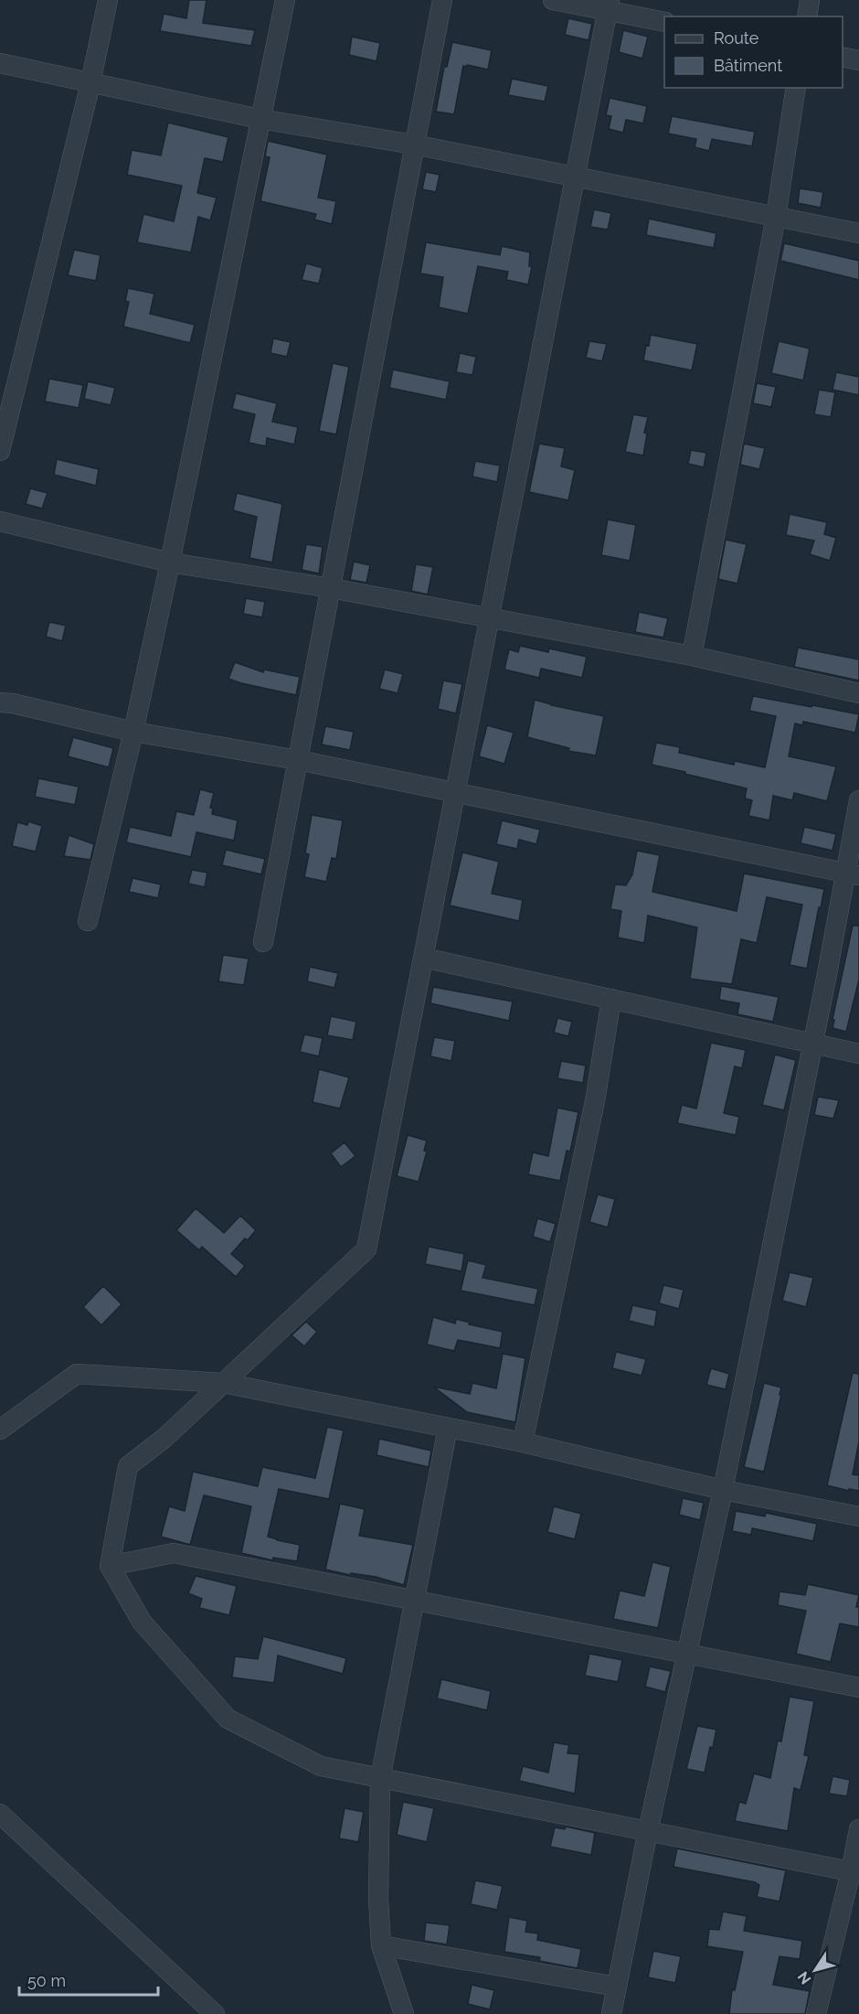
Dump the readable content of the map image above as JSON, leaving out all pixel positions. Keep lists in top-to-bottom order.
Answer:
{
  "legend": ["Route", "Bâtiment"],
  "scale_bar": "50 m",
  "north": "bottom left"
}
